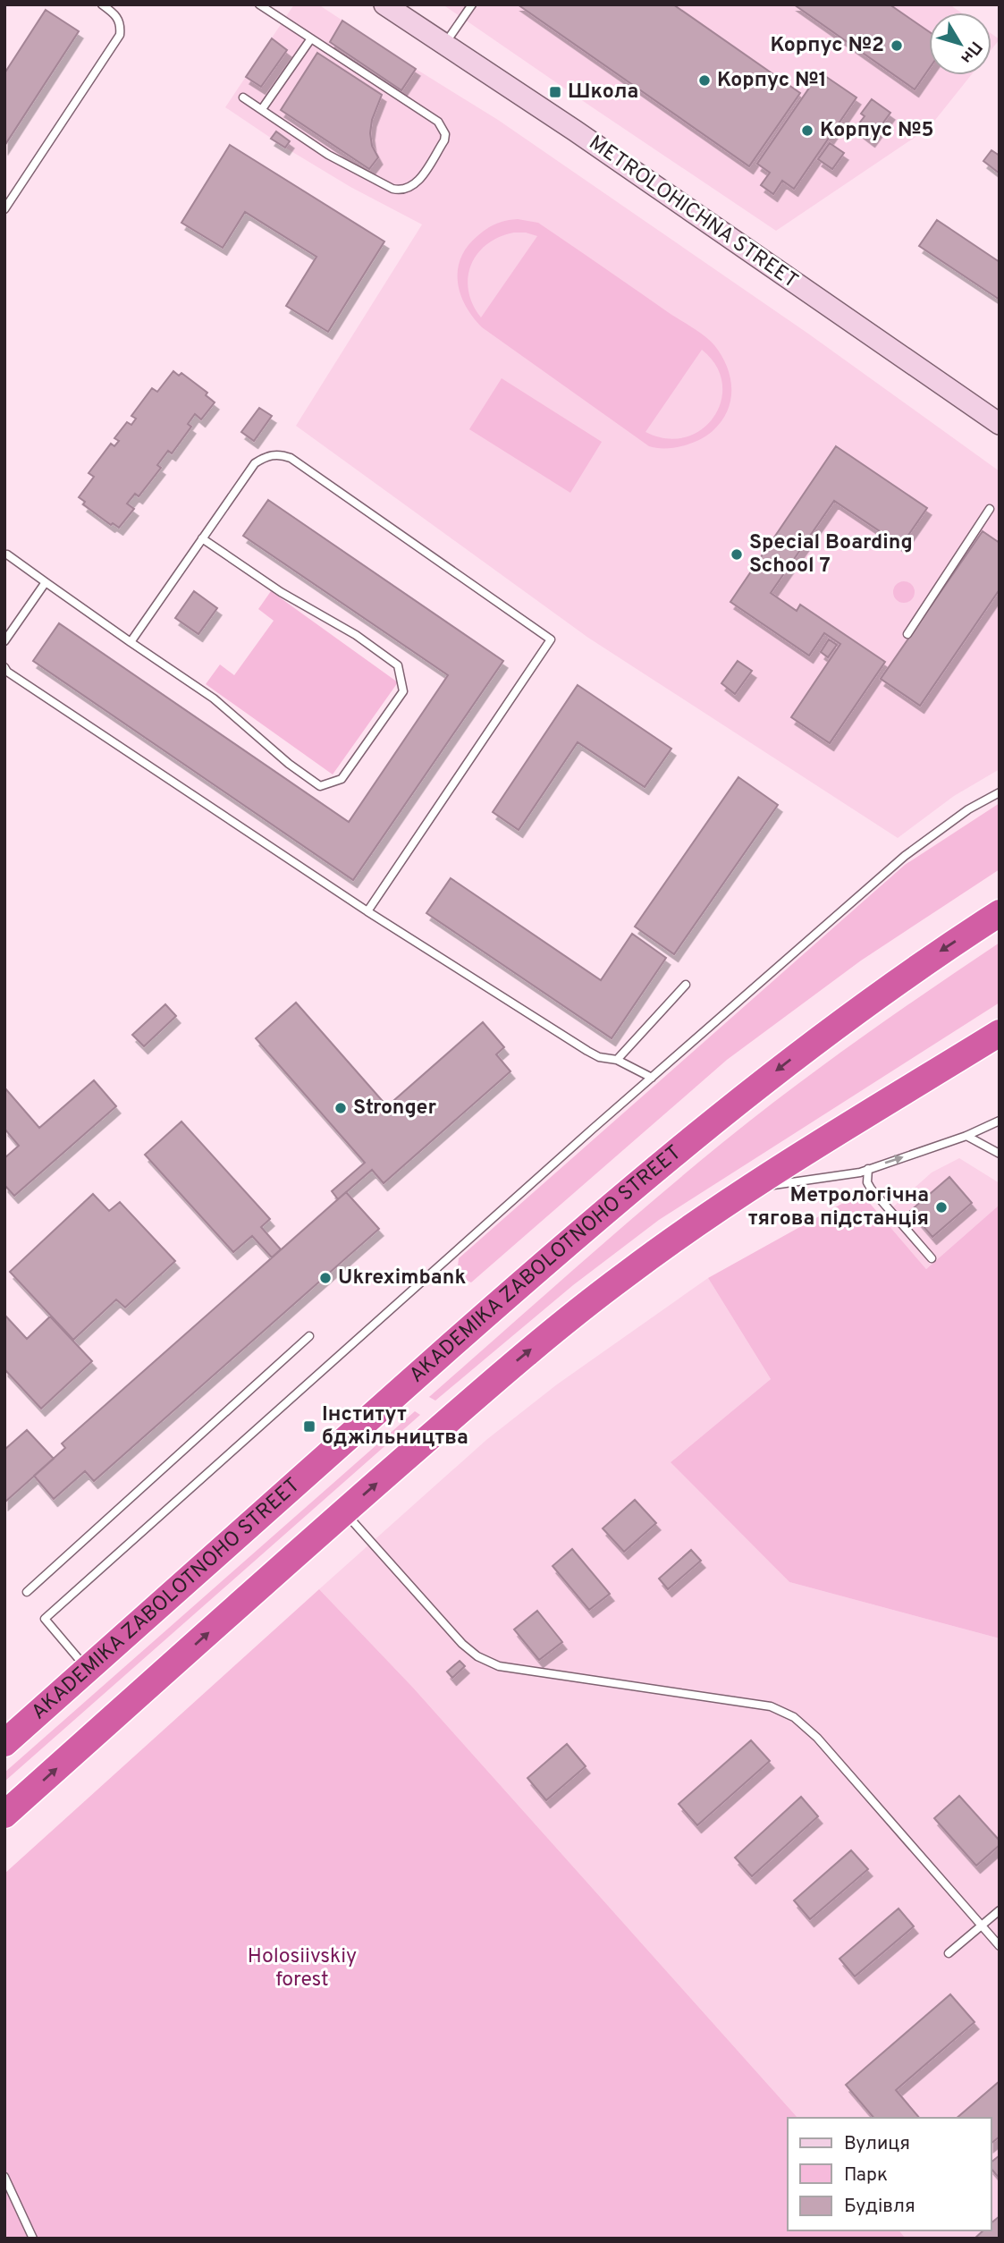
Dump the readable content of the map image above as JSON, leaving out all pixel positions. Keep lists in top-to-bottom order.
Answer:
{
  "streets": {
    "highway": ["AKADEMIKA ZABOLOTNOHO STREET"],
    "street": ["METROLOHICHNA STREET"]
  },
  "parks": ["Holosiivskiy forest"],
  "places": {
    "other": [
      "Корпус №2",
      "Корпус №1",
      "Корпус №5",
      "Special Boarding School 7",
      "Stronger",
      "Метрологічна тягова підстанція",
      "Ukreximbank"
    ],
    "transit": ["Школа", "Інститут бджільництва"]
  },
  "legend": ["Вулиця", "Парк", "Будівля"],
  "north": "bottom right"
}
